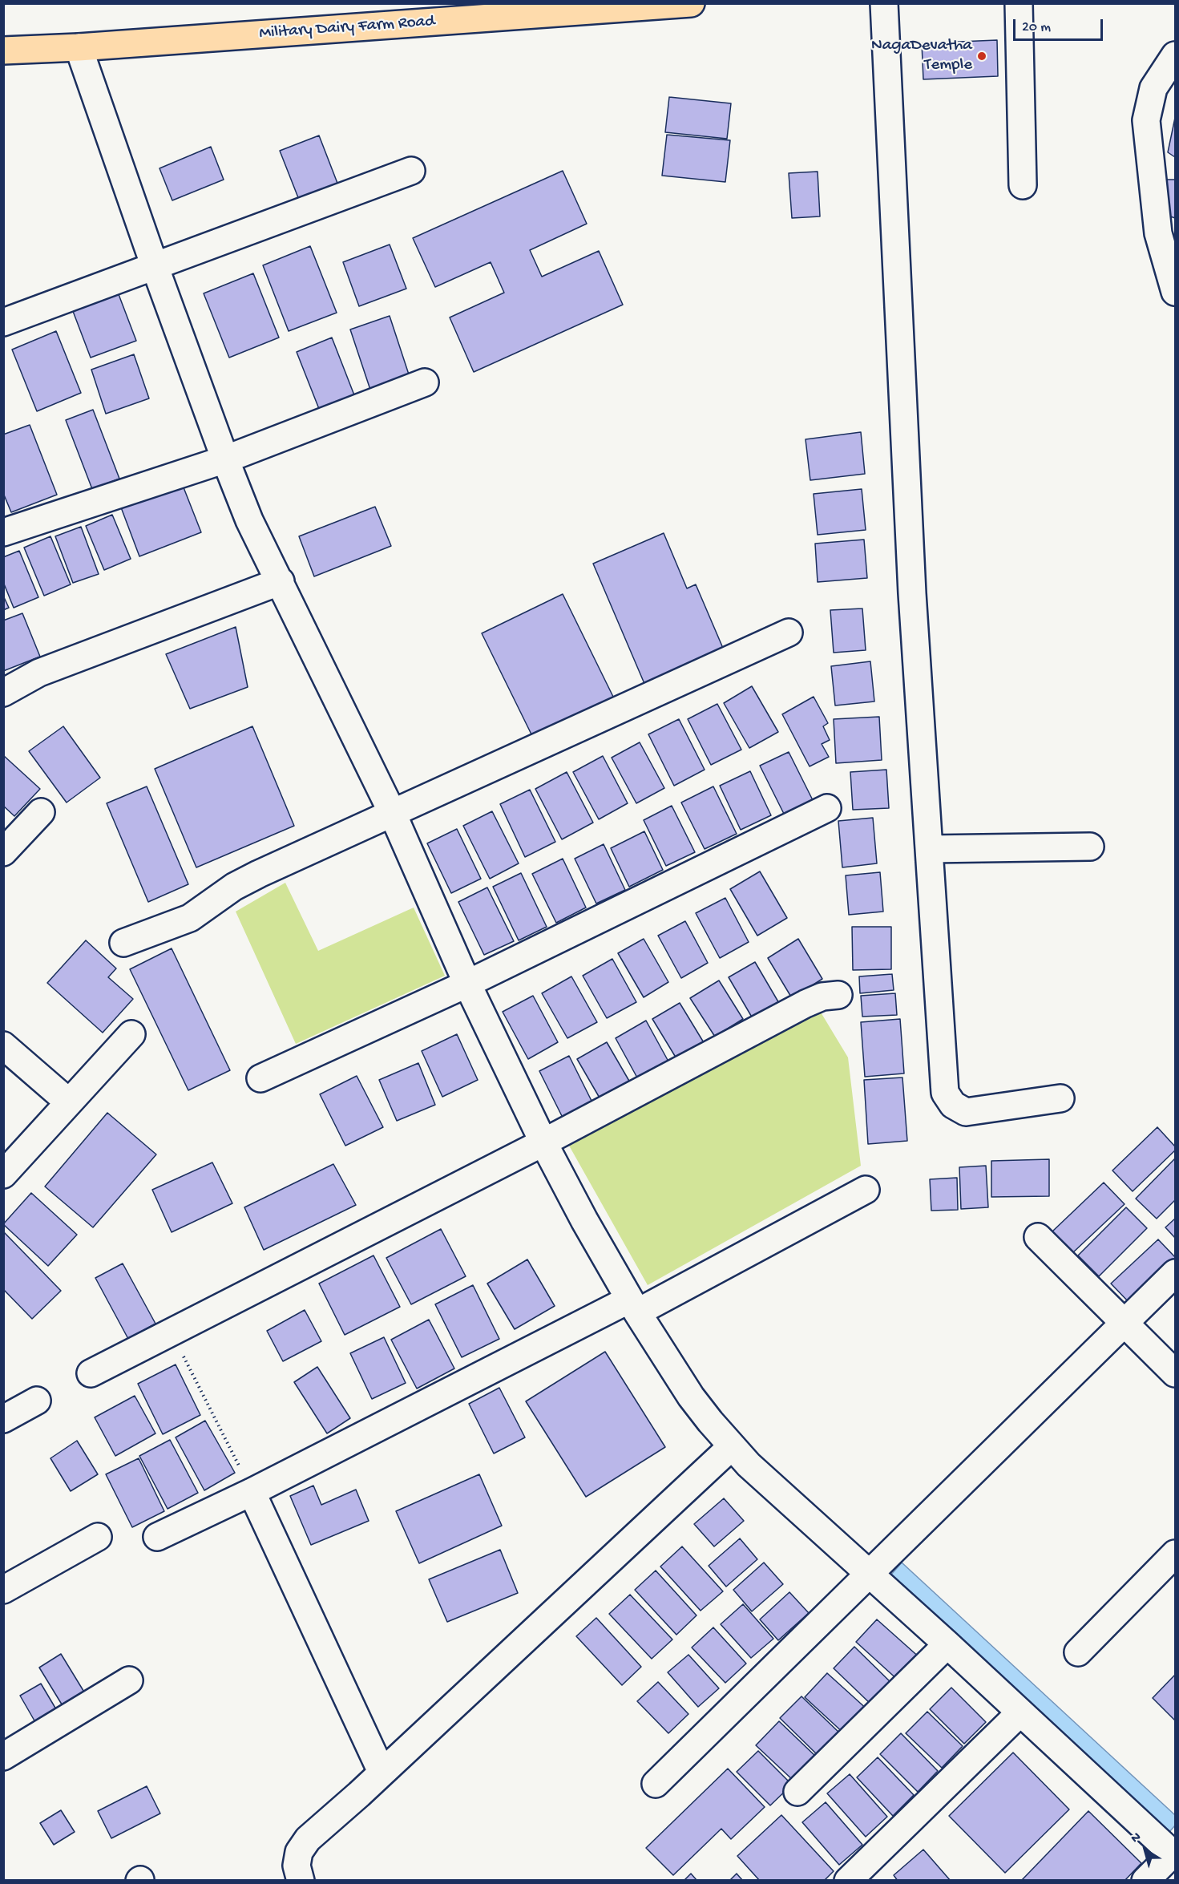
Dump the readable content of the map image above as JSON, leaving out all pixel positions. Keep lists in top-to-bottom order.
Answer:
{
  "streets": {
    "main road": ["Military Dairy Farm Road"]
  },
  "places": ["NagaDevatha Temple"],
  "scale_bar": "20 m",
  "north": "top left"
}
